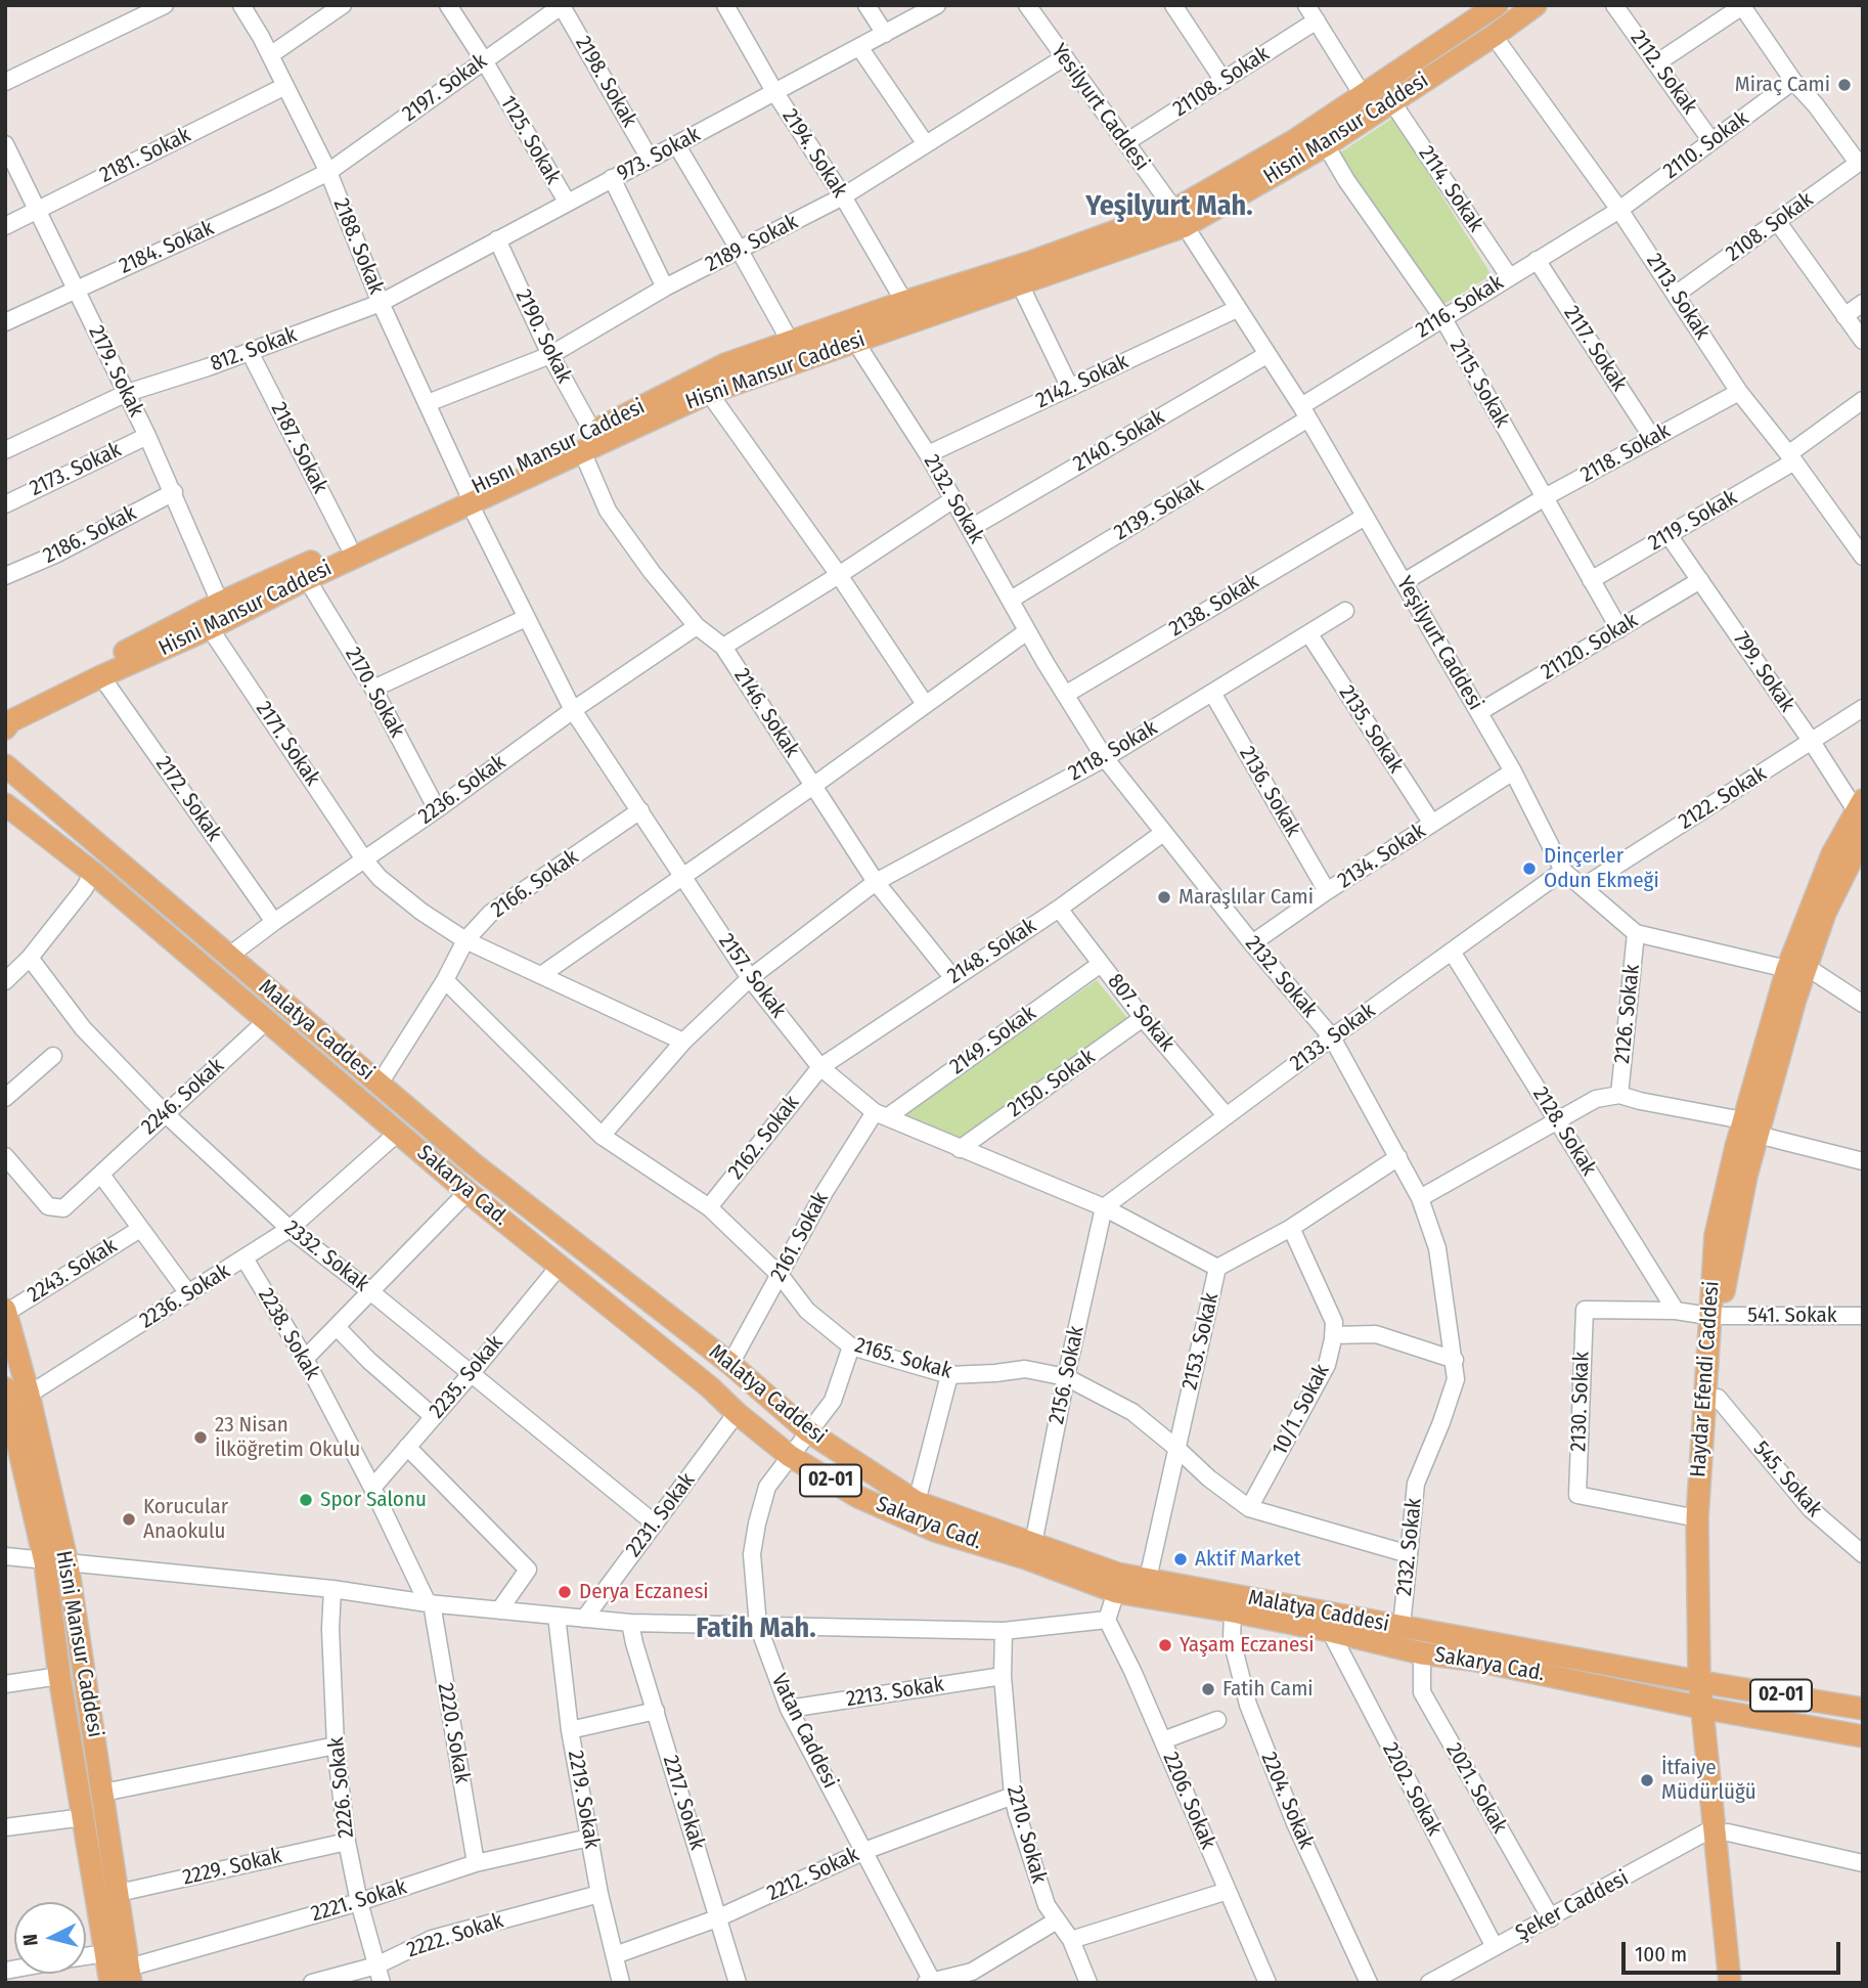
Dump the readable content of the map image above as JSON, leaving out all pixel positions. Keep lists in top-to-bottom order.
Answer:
{
  "streets": {
    "main road": [
      "Hisni Mansur Caddesi",
      "Hısnı Mansur Caddesi",
      "Malatya Caddesi",
      "Sakarya Cad.",
      "Haydar Efendi Caddesi",
      "02-01"
    ],
    "street": [
      "2112. Sokak",
      "2198. Sokak",
      "21108. Sokak",
      "2197. Sokak",
      "Yesilyurt Caddesi",
      "1125. Sokak",
      "2110. Sokak",
      "2194. Sokak",
      "973. Sokak",
      "2181. Sokak",
      "2114. Sokak",
      "2108. Sokak",
      "2189. Sokak",
      "2188. Sokak",
      "2184. Sokak",
      "2113. Sokak",
      "2116. Sokak",
      "2190. Sokak",
      "2117. Sokak",
      "812. Sokak",
      "2179. Sokak",
      "2142. Sokak",
      "2115. Sokak",
      "2140. Sokak",
      "2187. Sokak",
      "2118. Sokak",
      "2173. Sokak",
      "2132. Sokak",
      "2139. Sokak",
      "2119. Sokak",
      "2186. Sokak",
      "2138. Sokak",
      "Yeşilyurt Caddesi",
      "21120. Sokak",
      "799. Sokak",
      "2170. Sokak",
      "2146. Sokak",
      "2135. Sokak",
      "2171. Sokak",
      "2236. Sokak",
      "2136. Sokak",
      "2122. Sokak",
      "2172. Sokak",
      "2134. Sokak",
      "2166. Sokak",
      "2148. Sokak",
      "2157. Sokak",
      "807. Sokak",
      "2126. Sokak",
      "2133. Sokak",
      "2149. Sokak",
      "2150. Sokak",
      "2246. Sokak",
      "2128. Sokak",
      "2162. Sokak",
      "2161. Sokak",
      "2332. Sokak",
      "2243. Sokak",
      "541. Sokak",
      "2238. Sokak",
      "2153. Sokak",
      "2165. Sokak",
      "2156. Sokak",
      "2235. Sokak",
      "2130. Sokak",
      "10/1. Sokak",
      "545. Sokak",
      "2231. Sokak",
      "2213. Sokak",
      "Vatan Caddesi",
      "2220. Sokak",
      "2226. Sokak",
      "2021. Sokak",
      "2202. Sokak",
      "2219. Sokak",
      "2206. Sokak",
      "2204. Sokak",
      "2217. Sokak",
      "2210. Sokak",
      "2229. Sokak",
      "2212. Sokak",
      "2221. Sokak",
      "Şeker Caddesi",
      "2222. Sokak"
    ]
  },
  "crossings": [
    ["2112. Sokak", "2110. Sokak"],
    ["2198. Sokak", "2197. Sokak"],
    ["2198. Sokak", "973. Sokak"],
    ["21108. Sokak", "Yesilyurt Caddesi"],
    ["21108. Sokak", "2114. Sokak"],
    ["2197. Sokak", "1125. Sokak"],
    ["2197. Sokak", "2188. Sokak"],
    ["2197. Sokak", "2184. Sokak"],
    ["Yesilyurt Caddesi", "Hisni Mansur Caddesi"],
    ["Yesilyurt Caddesi", "2189. Sokak"],
    ["Yesilyurt Caddesi", "Hısnı Mansur Caddesi"],
    ["Yesilyurt Caddesi", "Yeşilyurt Caddesi"],
    ["Hisni Mansur Caddesi", "2114. Sokak"],
    ["Hisni Mansur Caddesi", "2188. Sokak"],
    ["Hisni Mansur Caddesi", "2113. Sokak"],
    ["Hisni Mansur Caddesi", "2115. Sokak"],
    ["Hisni Mansur Caddesi", "Hısnı Mansur Caddesi"],
    ["Hisni Mansur Caddesi", "2132. Sokak"],
    ["Hisni Mansur Caddesi", "Yeşilyurt Caddesi"],
    ["Hisni Mansur Caddesi", "2170. Sokak"],
    ["Hisni Mansur Caddesi", "2146. Sokak"],
    ["Hisni Mansur Caddesi", "2171. Sokak"],
    ["Hisni Mansur Caddesi", "2236. Sokak"],
    ["Hisni Mansur Caddesi", "2172. Sokak"],
    ["Hisni Mansur Caddesi", "2157. Sokak"],
    ["Hisni Mansur Caddesi", "2243. Sokak"],
    ["Hisni Mansur Caddesi", "2229. Sokak"],
    ["Hisni Mansur Caddesi", "2221. Sokak"],
    ["1125. Sokak", "973. Sokak"],
    ["2110. Sokak", "2113. Sokak"],
    ["2110. Sokak", "2116. Sokak"],
    ["2194. Sokak", "973. Sokak"],
    ["2194. Sokak", "2189. Sokak"],
    ["2194. Sokak", "Hısnı Mansur Caddesi"],
    ["973. Sokak", "2188. Sokak"],
    ["973. Sokak", "2190. Sokak"],
    ["973. Sokak", "812. Sokak"],
    ["2181. Sokak", "2188. Sokak"],
    ["2181. Sokak", "2179. Sokak"],
    ["2114. Sokak", "2116. Sokak"],
    ["2114. Sokak", "Hısnı Mansur Caddesi"],
    ["2108. Sokak", "2113. Sokak"],
    ["2189. Sokak", "2188. Sokak"],
    ["2189. Sokak", "2190. Sokak"],
    ["2188. Sokak", "2184. Sokak"],
    ["2188. Sokak", "812. Sokak"],
    ["2188. Sokak", "Hısnı Mansur Caddesi"],
    ["2188. Sokak", "2157. Sokak"],
    ["2184. Sokak", "2179. Sokak"],
    ["2113. Sokak", "2116. Sokak"],
    ["2113. Sokak", "2118. Sokak"],
    ["2113. Sokak", "2119. Sokak"],
    ["2116. Sokak", "2117. Sokak"],
    ["2116. Sokak", "2115. Sokak"],
    ["2116. Sokak", "2139. Sokak"],
    ["2116. Sokak", "Yeşilyurt Caddesi"],
    ["2190. Sokak", "Hısnı Mansur Caddesi"],
    ["2117. Sokak", "2118. Sokak"],
    ["812. Sokak", "2179. Sokak"],
    ["812. Sokak", "2187. Sokak"],
    ["2179. Sokak", "Hısnı Mansur Caddesi"],
    ["2179. Sokak", "2173. Sokak"],
    ["2179. Sokak", "2186. Sokak"],
    ["2142. Sokak", "2132. Sokak"],
    ["2142. Sokak", "Yeşilyurt Caddesi"],
    ["2115. Sokak", "2118. Sokak"],
    ["2115. Sokak", "2119. Sokak"],
    ["2115. Sokak", "21120. Sokak"],
    ["2140. Sokak", "2132. Sokak"],
    ["2140. Sokak", "Yeşilyurt Caddesi"],
    ["Hısnı Mansur Caddesi", "2187. Sokak"],
    ["Hısnı Mansur Caddesi", "2132. Sokak"],
    ["Hısnı Mansur Caddesi", "Yeşilyurt Caddesi"],
    ["Hısnı Mansur Caddesi", "2157. Sokak"],
    ["2118. Sokak", "2132. Sokak"],
    ["2118. Sokak", "Yeşilyurt Caddesi"],
    ["2118. Sokak", "2146. Sokak"],
    ["2118. Sokak", "2135. Sokak"],
    ["2118. Sokak", "2171. Sokak"],
    ["2118. Sokak", "2136. Sokak"],
    ["2118. Sokak", "2157. Sokak"],
    ["2118. Sokak", "2165. Sokak"],
    ["2132. Sokak", "2139. Sokak"],
    ["2132. Sokak", "2138. Sokak"],
    ["2132. Sokak", "2134. Sokak"],
    ["2132. Sokak", "2148. Sokak"],
    ["2132. Sokak", "Malatya Caddesi"],
    ["2132. Sokak", "2133. Sokak"],
    ["2132. Sokak", "2153. Sokak"],
    ["2132. Sokak", "2165. Sokak"],
    ["2139. Sokak", "Yeşilyurt Caddesi"],
    ["2119. Sokak", "799. Sokak"],
    ["2138. Sokak", "Yeşilyurt Caddesi"],
    ["Yeşilyurt Caddesi", "21120. Sokak"],
    ["Yeşilyurt Caddesi", "2122. Sokak"],
    ["Yeşilyurt Caddesi", "2134. Sokak"],
    ["Yeşilyurt Caddesi", "2126. Sokak"],
    ["Yeşilyurt Caddesi", "2133. Sokak"],
    ["Yeşilyurt Caddesi", "Haydar Efendi Caddesi"],
    ["21120. Sokak", "799. Sokak"],
    ["799. Sokak", "2122. Sokak"],
    ["799. Sokak", "Haydar Efendi Caddesi"],
    ["2170. Sokak", "2236. Sokak"],
    ["2146. Sokak", "2236. Sokak"],
    ["2146. Sokak", "2148. Sokak"],
    ["2135. Sokak", "2134. Sokak"],
    ["2171. Sokak", "2236. Sokak"],
    ["2171. Sokak", "2166. Sokak"],
    ["2236. Sokak", "2172. Sokak"],
    ["2236. Sokak", "2157. Sokak"],
    ["2236. Sokak", "Malatya Caddesi"],
    ["2236. Sokak", "Sakarya Cad."],
    ["2236. Sokak", "2332. Sokak"],
    ["2236. Sokak", "2238. Sokak"],
    ["2136. Sokak", "2134. Sokak"],
    ["2166. Sokak", "2157. Sokak"],
    ["2166. Sokak", "Malatya Caddesi"],
    ["2166. Sokak", "2165. Sokak"],
    ["2148. Sokak", "2157. Sokak"],
    ["2148. Sokak", "807. Sokak"],
    ["2148. Sokak", "2162. Sokak"],
    ["2157. Sokak", "2133. Sokak"],
    ["2157. Sokak", "2149. Sokak"],
    ["2157. Sokak", "2150. Sokak"],
    ["2157. Sokak", "2162. Sokak"],
    ["2157. Sokak", "2161. Sokak"],
    ["2157. Sokak", "2153. Sokak"],
    ["2157. Sokak", "2156. Sokak"],
    ["807. Sokak", "2133. Sokak"],
    ["807. Sokak", "2149. Sokak"],
    ["807. Sokak", "2150. Sokak"],
    ["Malatya Caddesi", "2161. Sokak"],
    ["Malatya Caddesi", "2153. Sokak"],
    ["Malatya Caddesi", "2156. Sokak"],
    ["Malatya Caddesi", "Haydar Efendi Caddesi"],
    ["Malatya Caddesi", "02-01"],
    ["Malatya Caddesi", "Vatan Caddesi"],
    ["2133. Sokak", "2128. Sokak"],
    ["2133. Sokak", "2156. Sokak"],
    ["2149. Sokak", "2161. Sokak"],
    ["2246. Sokak", "Sakarya Cad."],
    ["2246. Sokak", "2332. Sokak"],
    ["2128. Sokak", "541. Sokak"],
    ["2162. Sokak", "2165. Sokak"],
    ["Sakarya Cad.", "2235. Sokak"],
    ["Sakarya Cad.", "Haydar Efendi Caddesi"],
    ["Sakarya Cad.", "2231. Sokak"],
    ["Sakarya Cad.", "Vatan Caddesi"],
    ["Sakarya Cad.", "2021. Sokak"],
    ["Sakarya Cad.", "2202. Sokak"],
    ["Sakarya Cad.", "2204. Sokak"],
    ["2161. Sokak", "2165. Sokak"],
    ["2332. Sokak", "2235. Sokak"],
    ["2332. Sokak", "2231. Sokak"],
    ["541. Sokak", "Haydar Efendi Caddesi"],
    ["541. Sokak", "2130. Sokak"],
    ["2238. Sokak", "2235. Sokak"],
    ["2238. Sokak", "2220. Sokak"],
    ["2153. Sokak", "2165. Sokak"],
    ["2153. Sokak", "10/1. Sokak"],
    ["2165. Sokak", "2156. Sokak"],
    ["2165. Sokak", "10/1. Sokak"],
    ["2165. Sokak", "Vatan Caddesi"],
    ["Haydar Efendi Caddesi", "2130. Sokak"],
    ["Haydar Efendi Caddesi", "545. Sokak"],
    ["Haydar Efendi Caddesi", "02-01"],
    ["Haydar Efendi Caddesi", "Şeker Caddesi"],
    ["2213. Sokak", "Vatan Caddesi"],
    ["2213. Sokak", "2210. Sokak"],
    ["Vatan Caddesi", "2212. Sokak"],
    ["2220. Sokak", "2221. Sokak"],
    ["2226. Sokak", "2229. Sokak"],
    ["2226. Sokak", "2221. Sokak"],
    ["2226. Sokak", "2222. Sokak"],
    ["2021. Sokak", "Şeker Caddesi"],
    ["2202. Sokak", "Şeker Caddesi"],
    ["2219. Sokak", "2212. Sokak"],
    ["2219. Sokak", "2221. Sokak"],
    ["2219. Sokak", "2222. Sokak"],
    ["2217. Sokak", "2212. Sokak"],
    ["2210. Sokak", "2212. Sokak"]
  ],
  "districts": ["Yeşilyurt Mah.", "Fatih Mah."],
  "places": [
    "Miraç Cami",
    "Dinçerler Odun Ekmeği",
    "Maraşlılar Cami",
    "23 Nisan İlköğretim Okulu",
    "Spor Salonu",
    "Korucular Anaokulu",
    "Aktif Market",
    "Derya Eczanesi",
    "Yaşam Eczanesi",
    "Fatih Cami",
    "İtfaiye Müdürlüğü"
  ],
  "scale_bar": "100 m",
  "north": "left"
}
